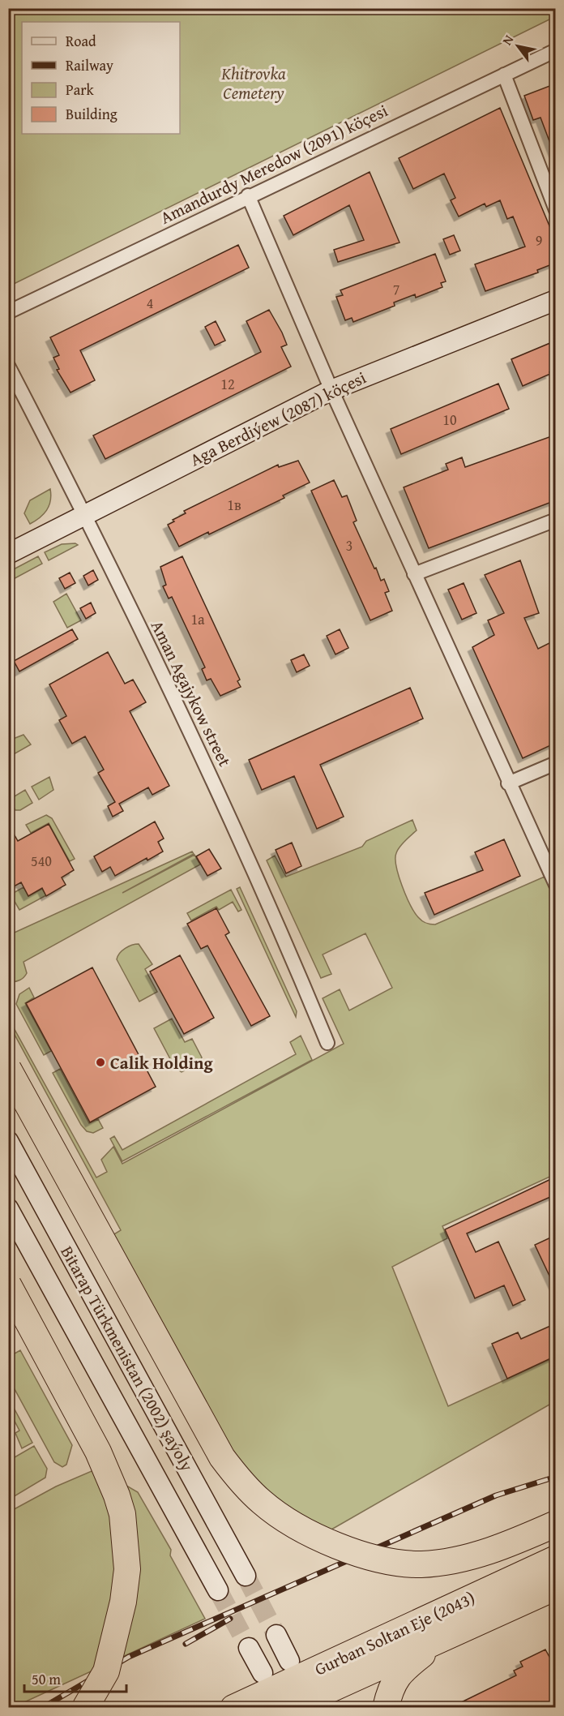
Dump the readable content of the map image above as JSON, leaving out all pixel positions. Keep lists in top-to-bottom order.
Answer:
{
  "streets": {
    "highway": ["Gurban Soltan Eje (2043)"],
    "main road": ["Aga Berdiýew (2087) köçesi", "Bitarap Türkmenistan (2002) şaýoly"],
    "street": ["Amandurdy Meredow (2091) köçesi", "Aman Agajykow street"]
  },
  "crossings": [
    ["Aga Berdiýew (2087) köçesi", "Aman Agajykow street"]
  ],
  "parks": ["Khitrovka Cemetery"],
  "places": ["Calik Holding"],
  "house_numbers": [
    "9",
    "7",
    "4",
    "12",
    "10",
    "1в",
    "3",
    "1а",
    "540"
  ],
  "legend": [
    "Road",
    "Railway",
    "Park",
    "Building"
  ],
  "scale_bar": "50 m",
  "north": "top left"
}
